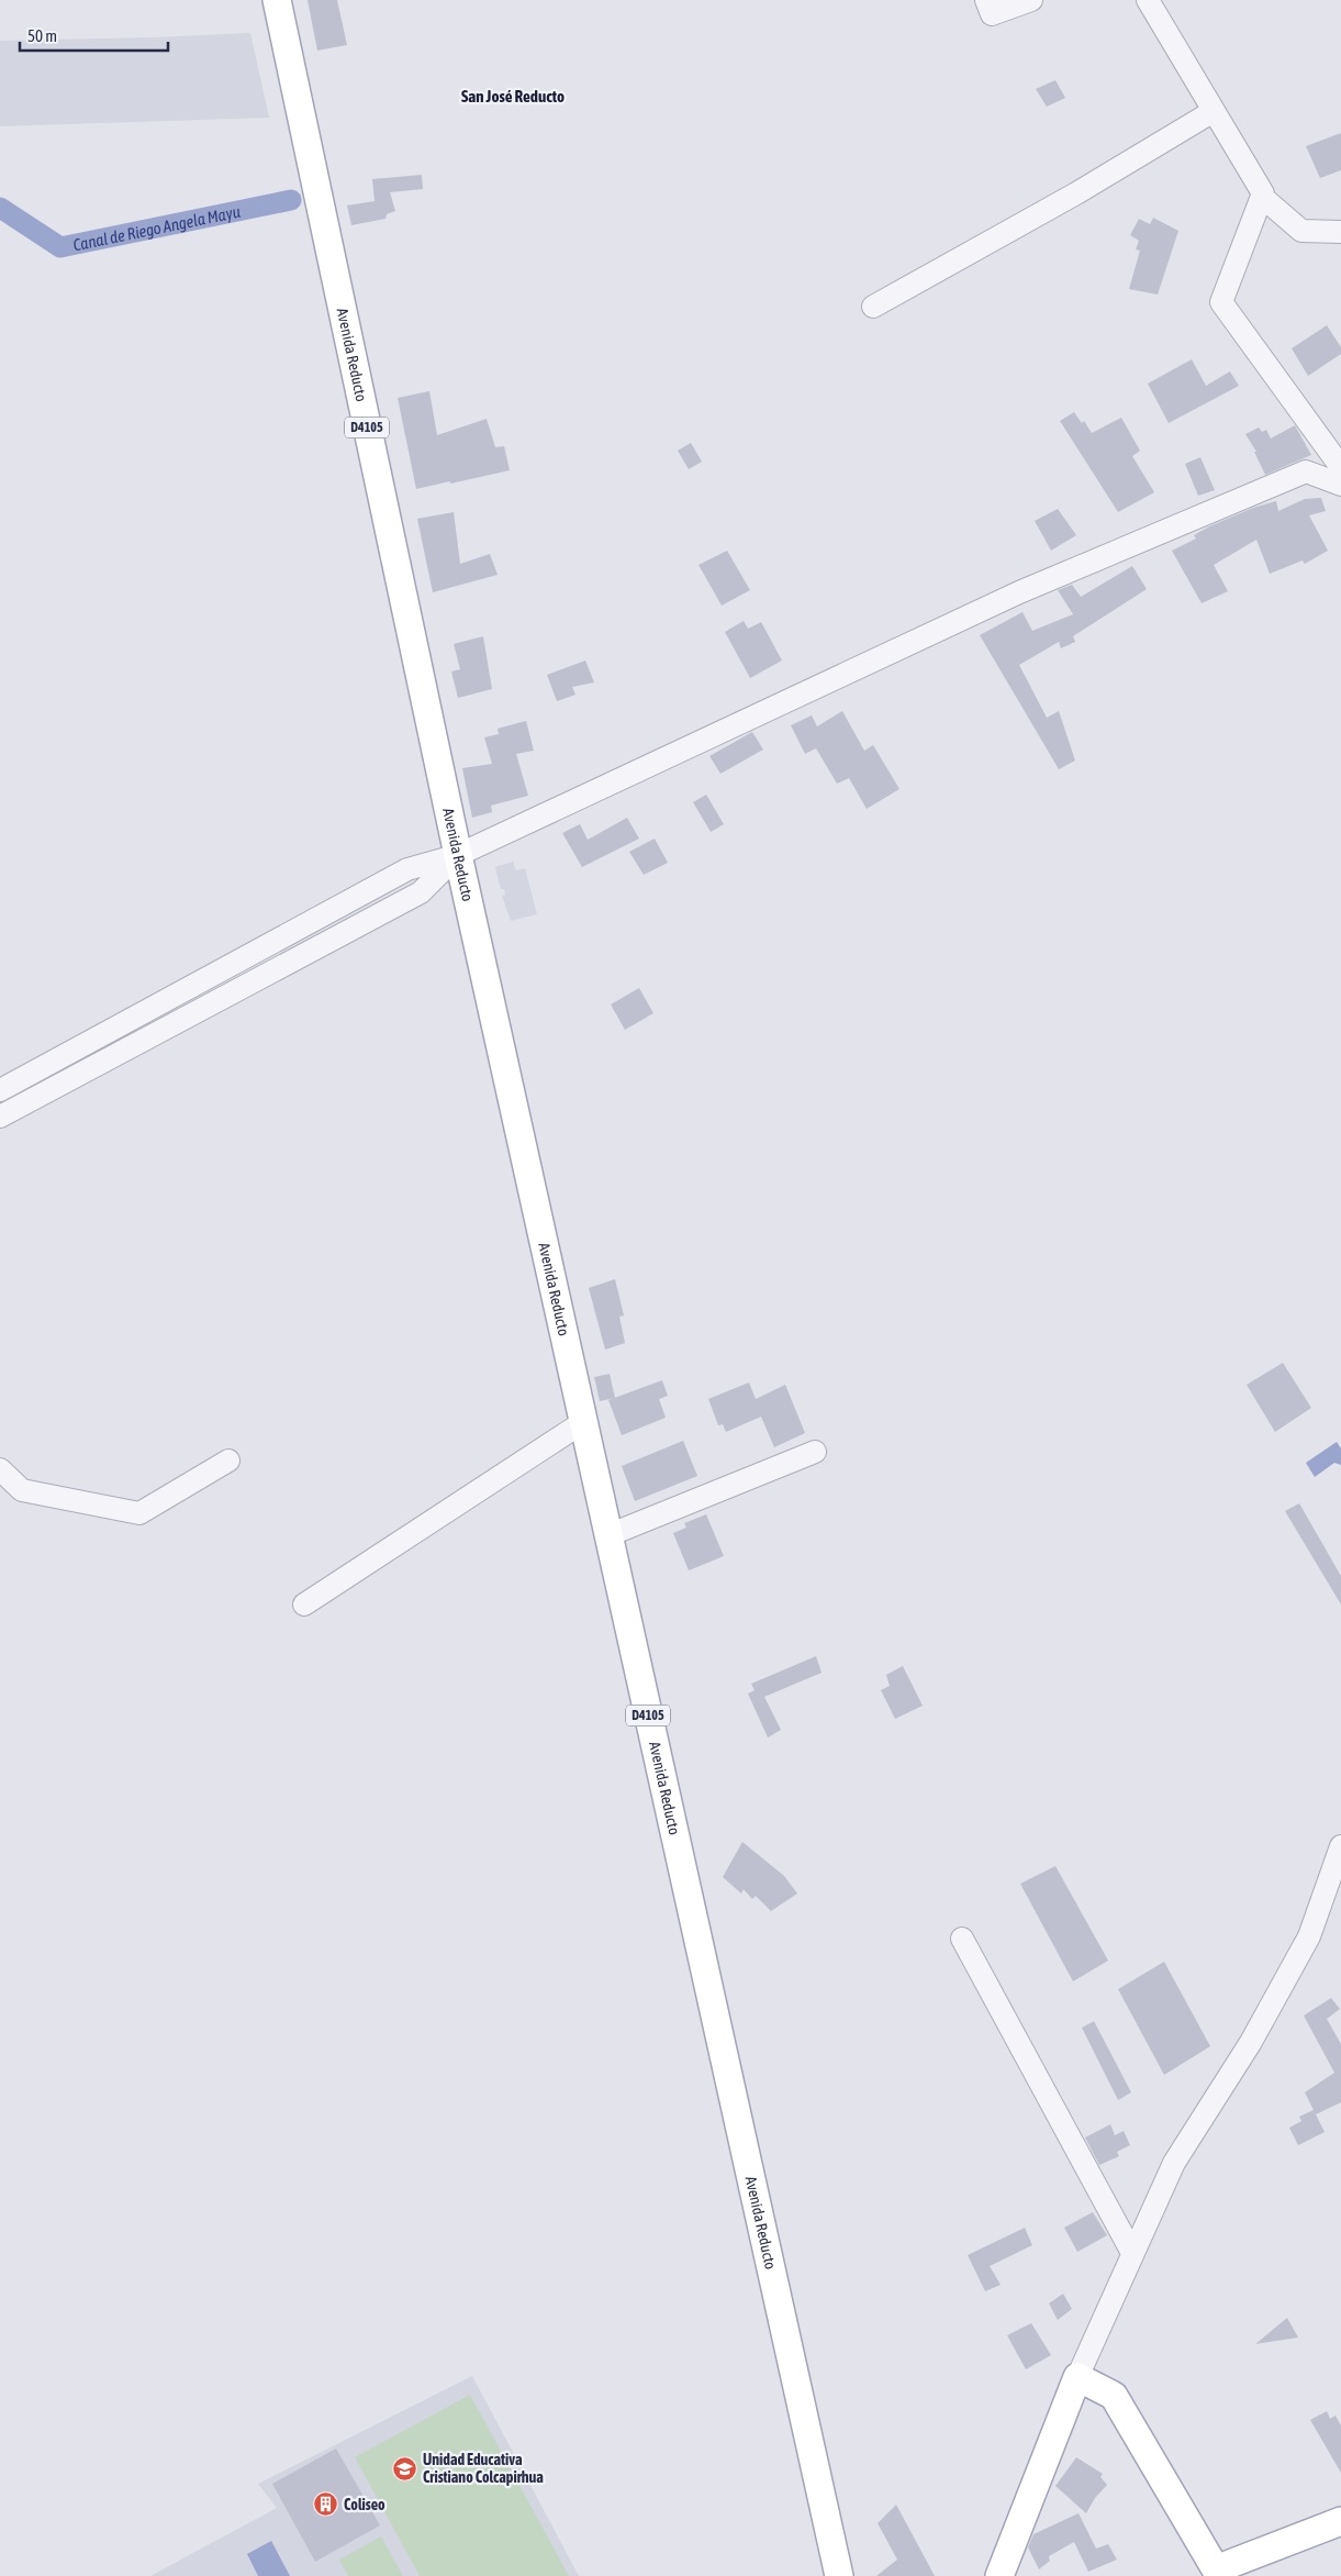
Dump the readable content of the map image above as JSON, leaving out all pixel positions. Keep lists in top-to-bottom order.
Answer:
{
  "streets": {
    "main road": ["Avenida Reducto", "D4105"]
  },
  "districts": ["San José Reducto"],
  "water": ["Canal de Riego Angela Mayu"],
  "places": {
    "school or university": ["Unidad Educativa Cristiano Colcapirhua"],
    "building": ["Coliseo"]
  },
  "scale_bar": "50 m"
}
